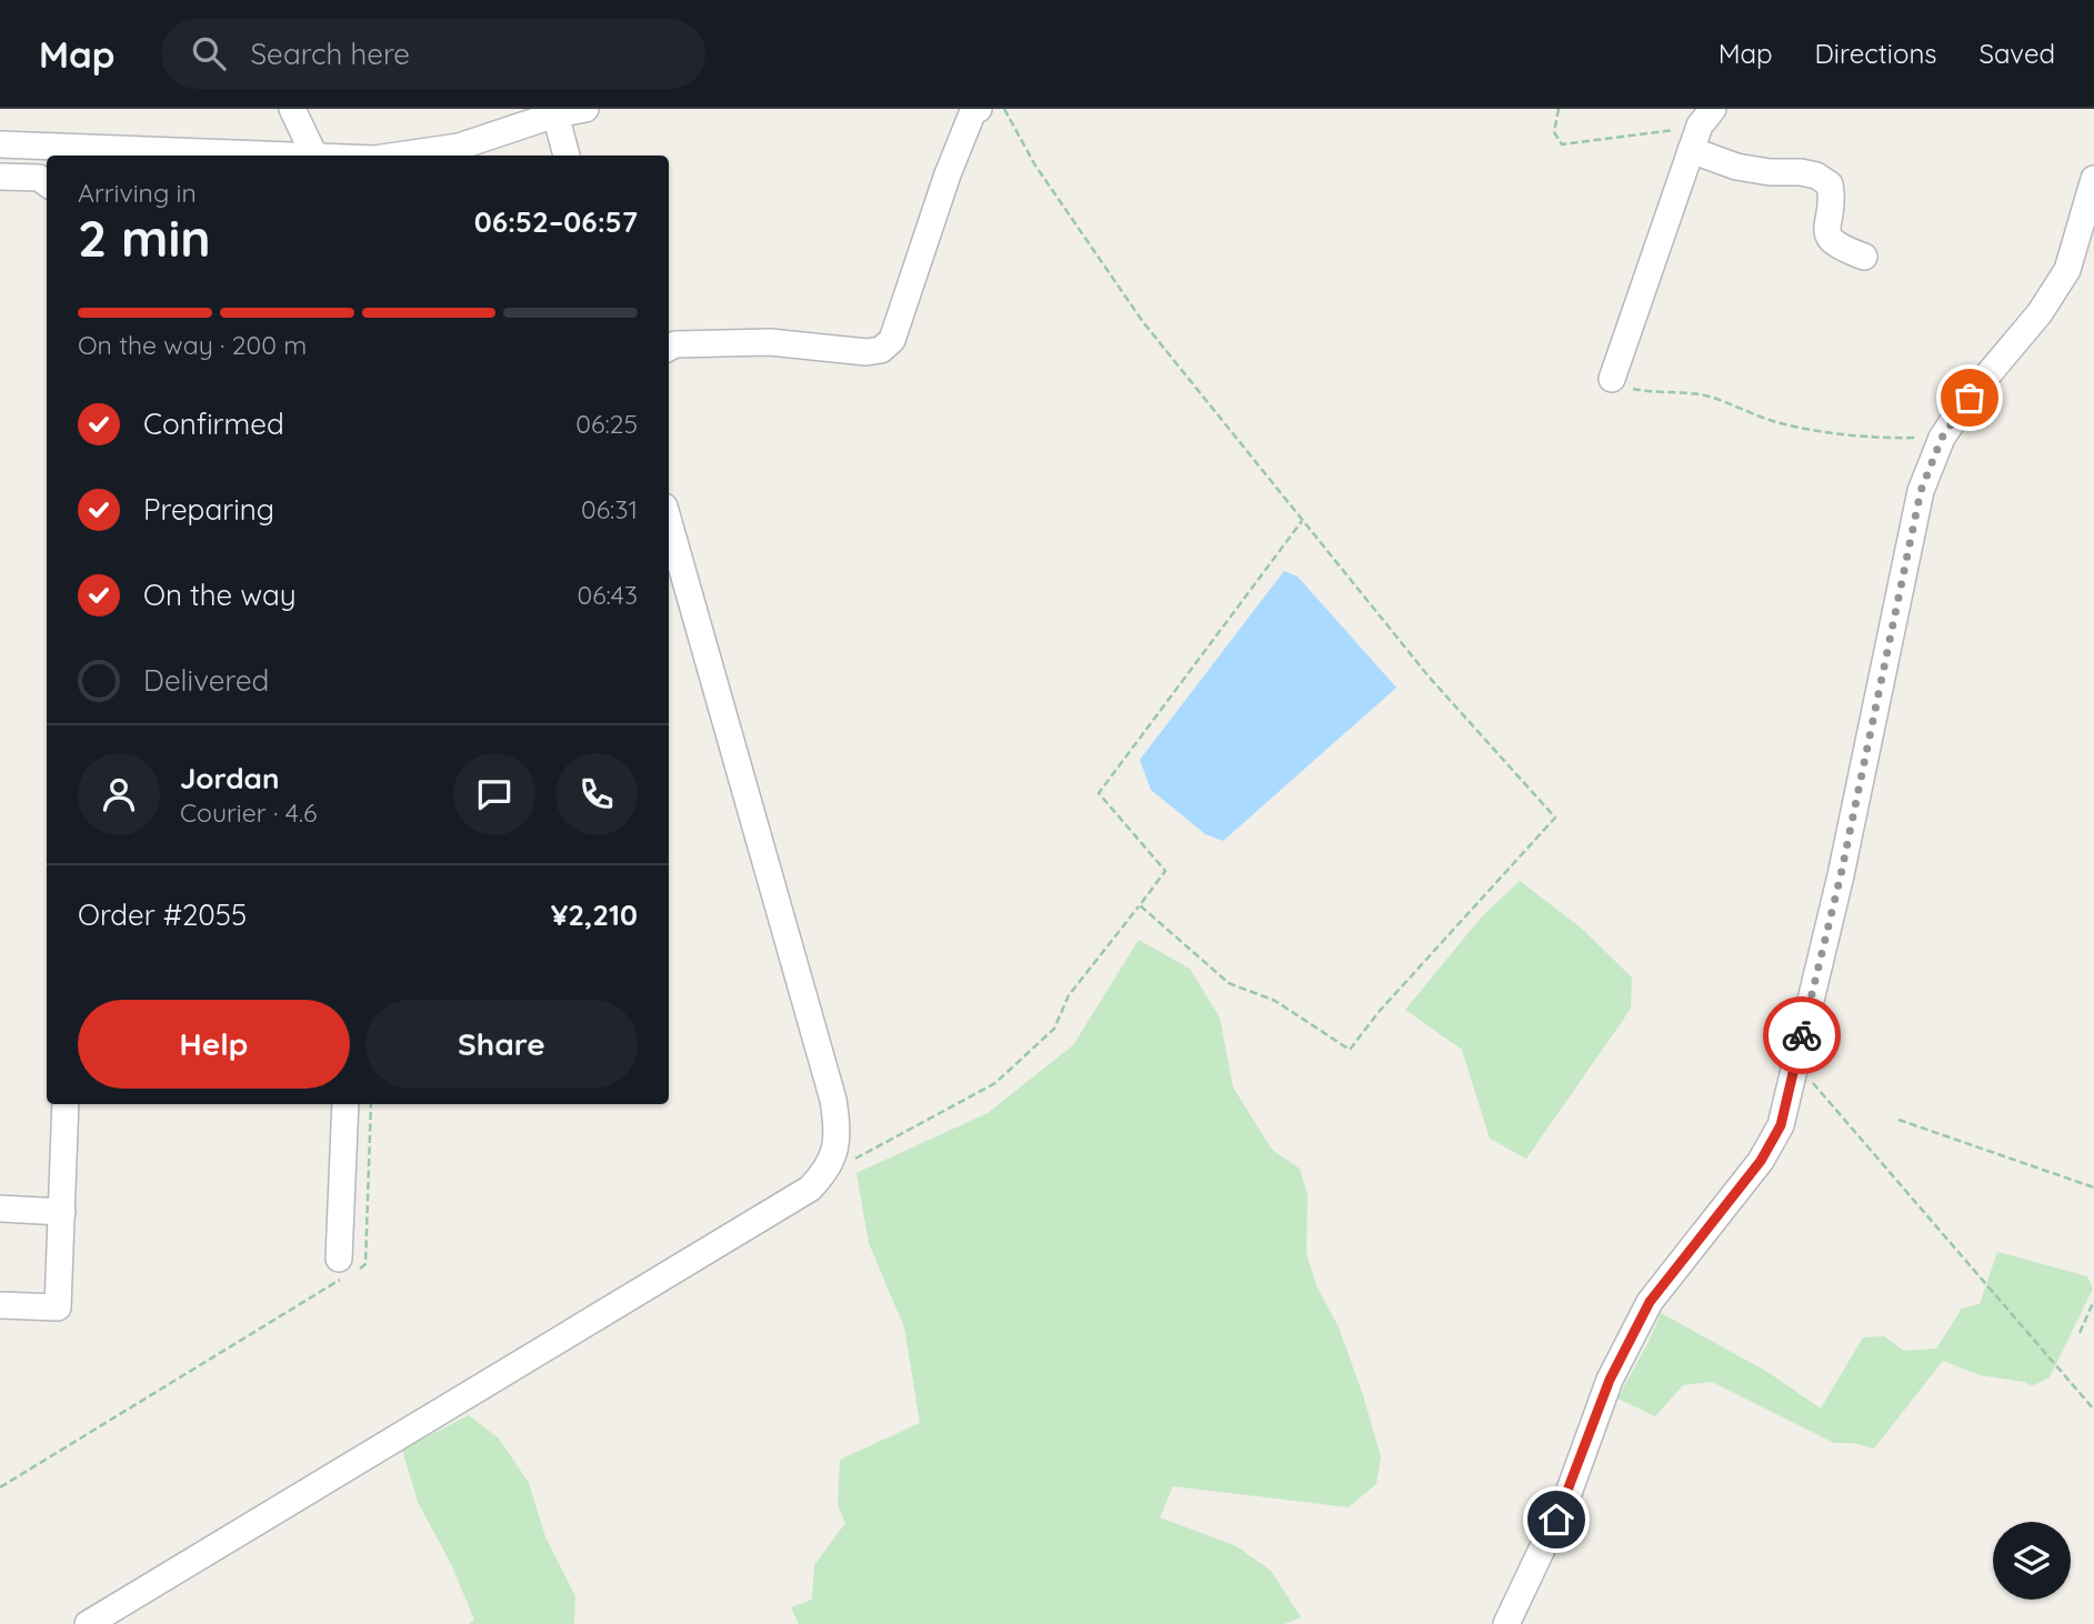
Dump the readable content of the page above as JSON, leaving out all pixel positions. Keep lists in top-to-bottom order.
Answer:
{
  "page": {
    "header": "Map",
    "search": "Search here",
    "nav": ["Map", "Directions", "Saved"],
    "heading": ["2 min", "Arriving in", "06:52–06:57"],
    "panel": [
      "Jordan",
      "Courier · 4.6",
      "Order #2055",
      "¥2,210"
    ],
    "bar": "On the way · 200 m",
    "list": [
      ["Confirmed", "06:25"],
      ["Preparing", "06:31"],
      ["On the way", "06:43"],
      "Delivered"
    ],
    "buttons": ["Help", "Share"]
  }
}
